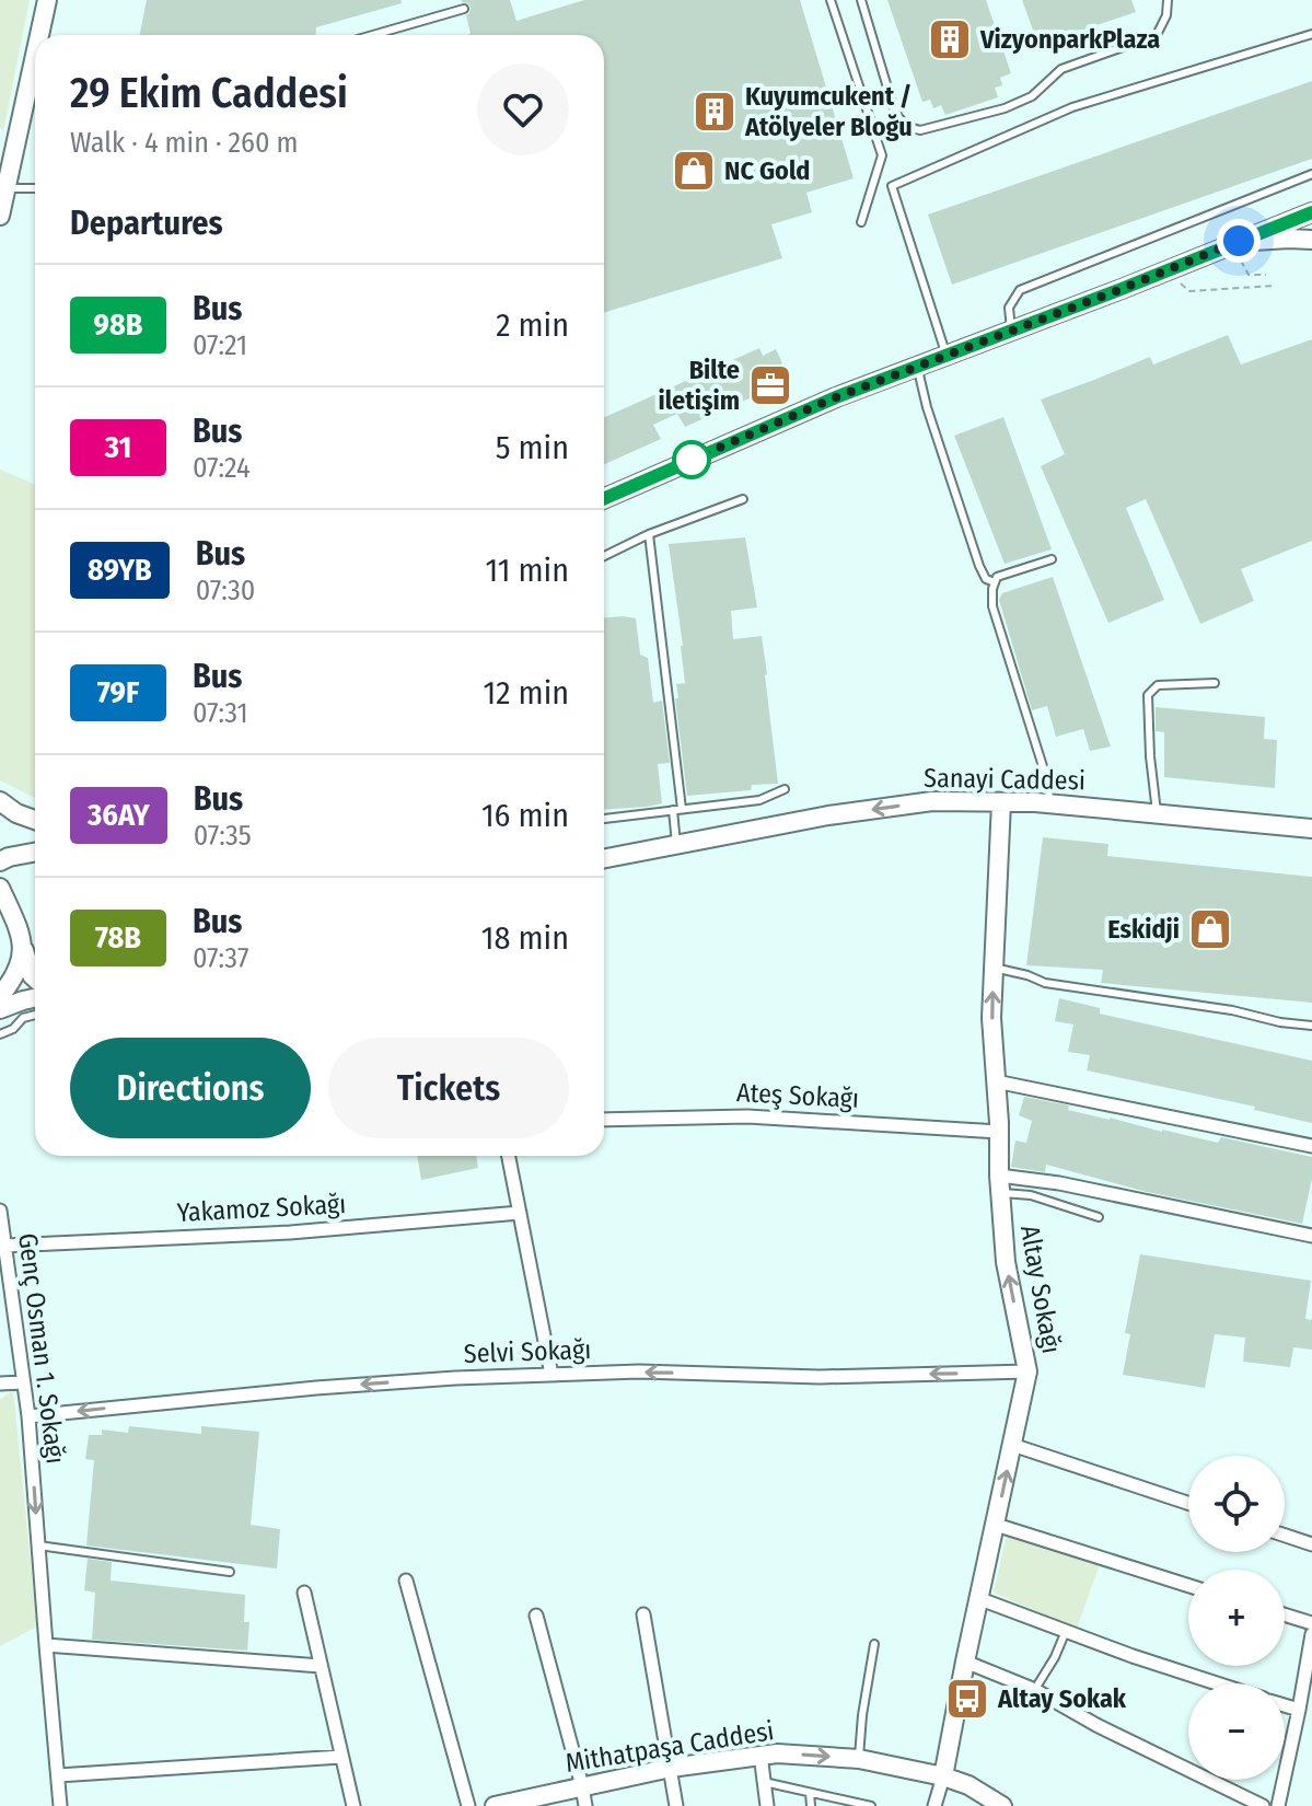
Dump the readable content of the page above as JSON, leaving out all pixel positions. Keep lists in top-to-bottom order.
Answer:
{
  "streets": {
    "main road": ["Sanayi Caddesi", "Altay Sokağı", "Mithatpaşa Caddesi"],
    "street": [
      "Ateş Sokağı",
      "Yakamoz Sokağı",
      "Genç Osman 1. Sokağı",
      "Selvi Sokağı"
    ]
  },
  "crossings": [
    ["Sanayi Caddesi", "Altay Sokağı"],
    ["Ateş Sokağı", "Altay Sokağı"],
    ["Yakamoz Sokağı", "Genç Osman 1. Sokağı"],
    ["Altay Sokağı", "Selvi Sokağı"],
    ["Altay Sokağı", "Mithatpaşa Caddesi"],
    ["Genç Osman 1. Sokağı", "Selvi Sokağı"]
  ],
  "one_way": ["Sanayi Caddesi", "Altay Sokağı", "Selvi Sokağı"],
  "places": {
    "building": ["VizyonparkPlaza", "Kuyumcukent / Atölyeler Bloğu"],
    "shop": ["NC Gold", "Eskidji"],
    "office": ["Bilte iletişim"],
    "bus stop": ["Altay Sokak"]
  },
  "lines": ["bus line 98B"],
  "page": {
    "heading": [
      ["29 Ekim Caddesi", "Walk · 4 min · 260 m"],
      "Departures"
    ],
    "list": [
      {
        "mark": "98B",
        "name": "Bus",
        "note": "07:21",
        "value": "2 min"
      },
      {
        "mark": "31",
        "name": "Bus",
        "note": "07:24",
        "value": "5 min"
      },
      {
        "mark": "89YB",
        "name": "Bus",
        "note": "07:30",
        "value": "11 min"
      },
      {
        "mark": "79F",
        "name": "Bus",
        "note": "07:31",
        "value": "12 min"
      },
      {
        "mark": "36AY",
        "name": "Bus",
        "note": "07:35",
        "value": "16 min"
      },
      {
        "mark": "78B",
        "name": "Bus",
        "note": "07:37",
        "value": "18 min"
      }
    ],
    "buttons": ["Directions", "Tickets"],
    "map_buttons": ["+", "−"]
  }
}
